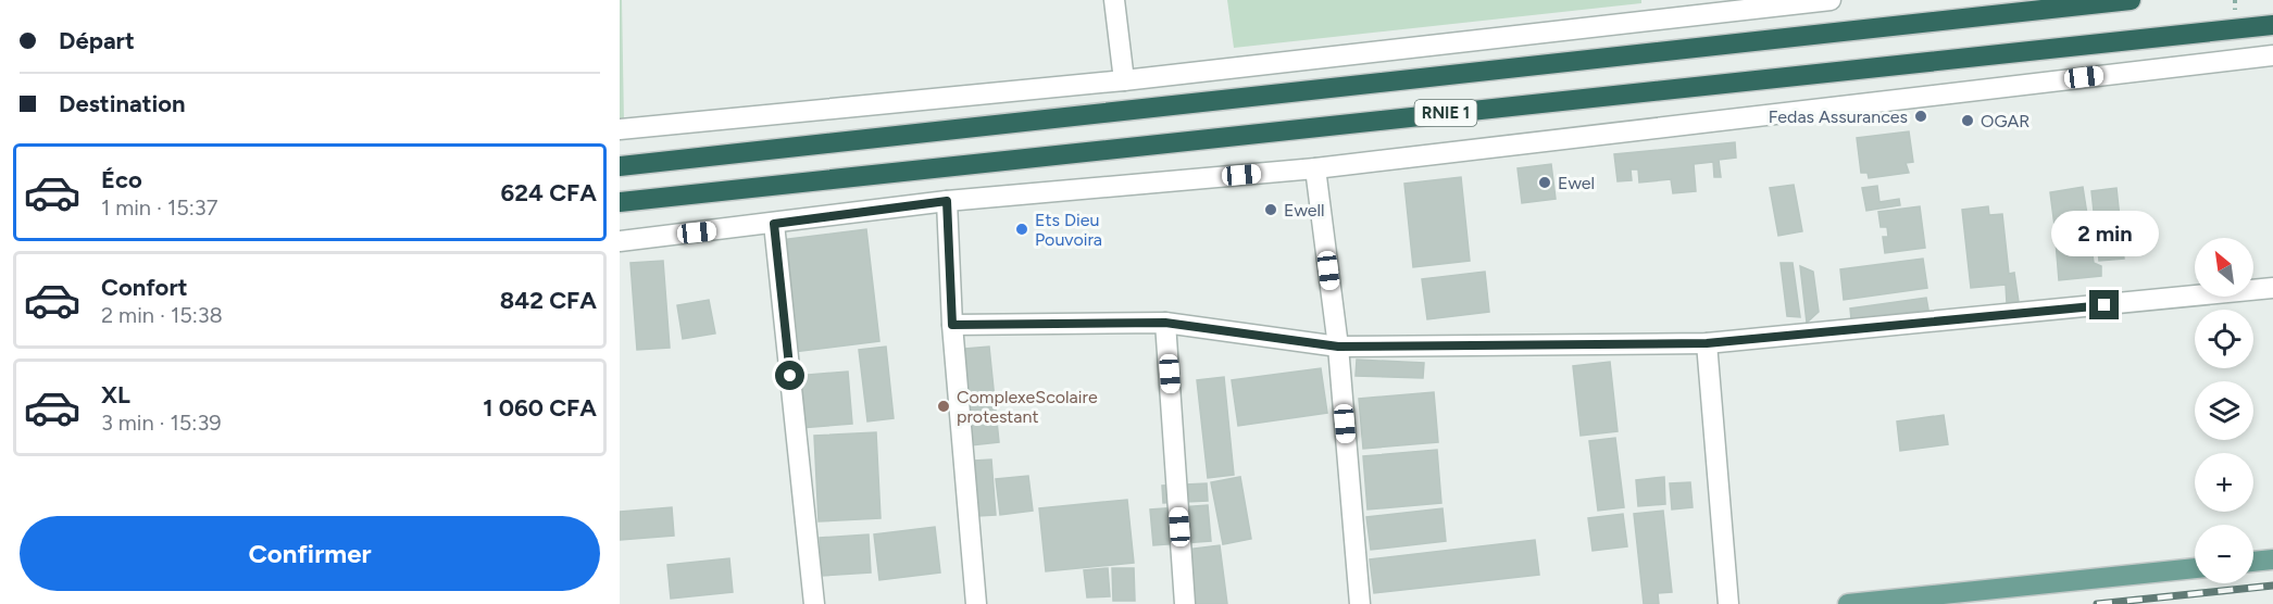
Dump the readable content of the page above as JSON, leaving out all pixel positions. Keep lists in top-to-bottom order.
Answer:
{
  "streets": {
    "highway": ["RNIE 1"]
  },
  "places": [
    "Fedas Assurances",
    "OGAR",
    "Ewel",
    "Ewell",
    "Ets Dieu Pouvoira",
    "ComplexeScolaire protestant"
  ],
  "north": "top left",
  "page": {
    "banner": ["Départ", "Destination"],
    "list": [
      {
        "name": "Éco",
        "note": "1 min · 15:37",
        "value": "624 CFA"
      },
      {
        "name": "Confort",
        "note": "2 min · 15:38",
        "value": "842 CFA"
      },
      {
        "name": "XL",
        "note": "3 min · 15:39",
        "value": "1 060 CFA"
      }
    ],
    "bubble": "2 min",
    "map_buttons": ["+", "−"],
    "buttons": "Confirmer"
  }
}
